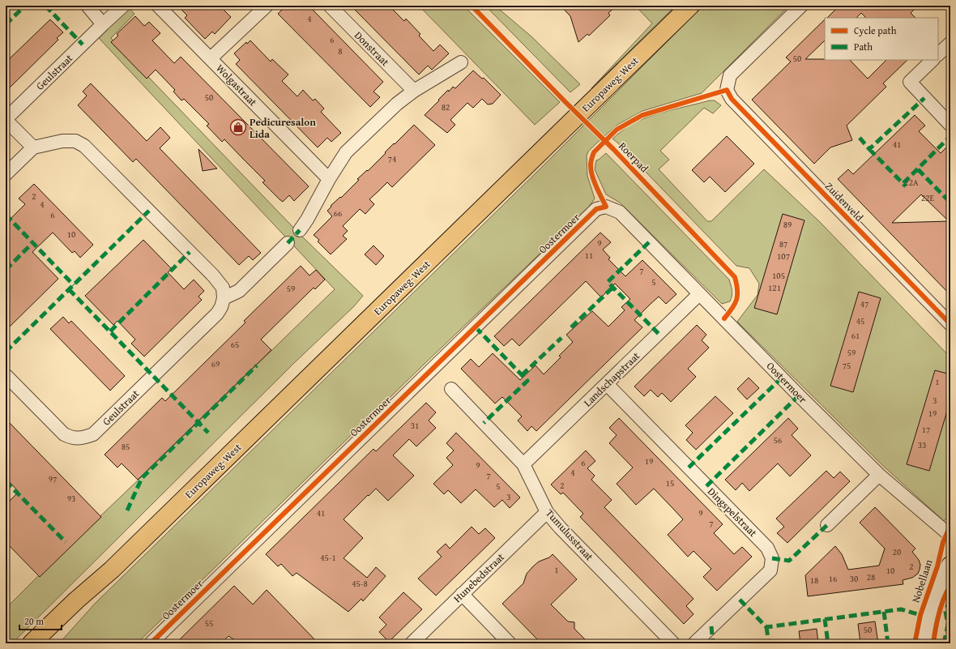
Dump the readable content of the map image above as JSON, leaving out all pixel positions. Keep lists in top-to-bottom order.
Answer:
{
  "streets": {
    "main road": ["Europaweg-West"],
    "street": [
      "Donstraat",
      "Geulstraat",
      "Wolgastraat",
      "Zuidenveld",
      "Oostermoer",
      "Landschapstraat",
      "Dingspelstraat",
      "Tumulusstraat",
      "Hunebedstraat",
      "Nobellaan"
    ],
    "cycle path": ["Roerpad"]
  },
  "crossings": [
    ["Oostermoer", "Landschapstraat"],
    ["Landschapstraat", "Dingspelstraat"],
    ["Landschapstraat", "Tumulusstraat"],
    ["Tumulusstraat", "Hunebedstraat"]
  ],
  "places": {
    "shop": ["Pedicuresalon Lida"]
  },
  "house_numbers": [
    "4",
    "6",
    "8",
    "50",
    "50",
    "82",
    "41",
    "74",
    "22A",
    "2",
    "22E",
    "4",
    "66",
    "6",
    "89",
    "10",
    "9",
    "87",
    "11",
    "107",
    "7",
    "105",
    "5",
    "121",
    "59",
    "47",
    "45",
    "61",
    "65",
    "59",
    "69",
    "75",
    "1",
    "3",
    "19",
    "31",
    "17",
    "56",
    "33",
    "85",
    "19",
    "6",
    "9",
    "4",
    "7",
    "97",
    "15",
    "2",
    "5",
    "3",
    "93",
    "41",
    "9",
    "7",
    "20",
    "45-1",
    "2",
    "1",
    "10",
    "28",
    "16",
    "30",
    "18",
    "45-8",
    "55",
    "50"
  ],
  "legend": ["Cycle path", "Path"],
  "scale_bar": "20 m"
}
